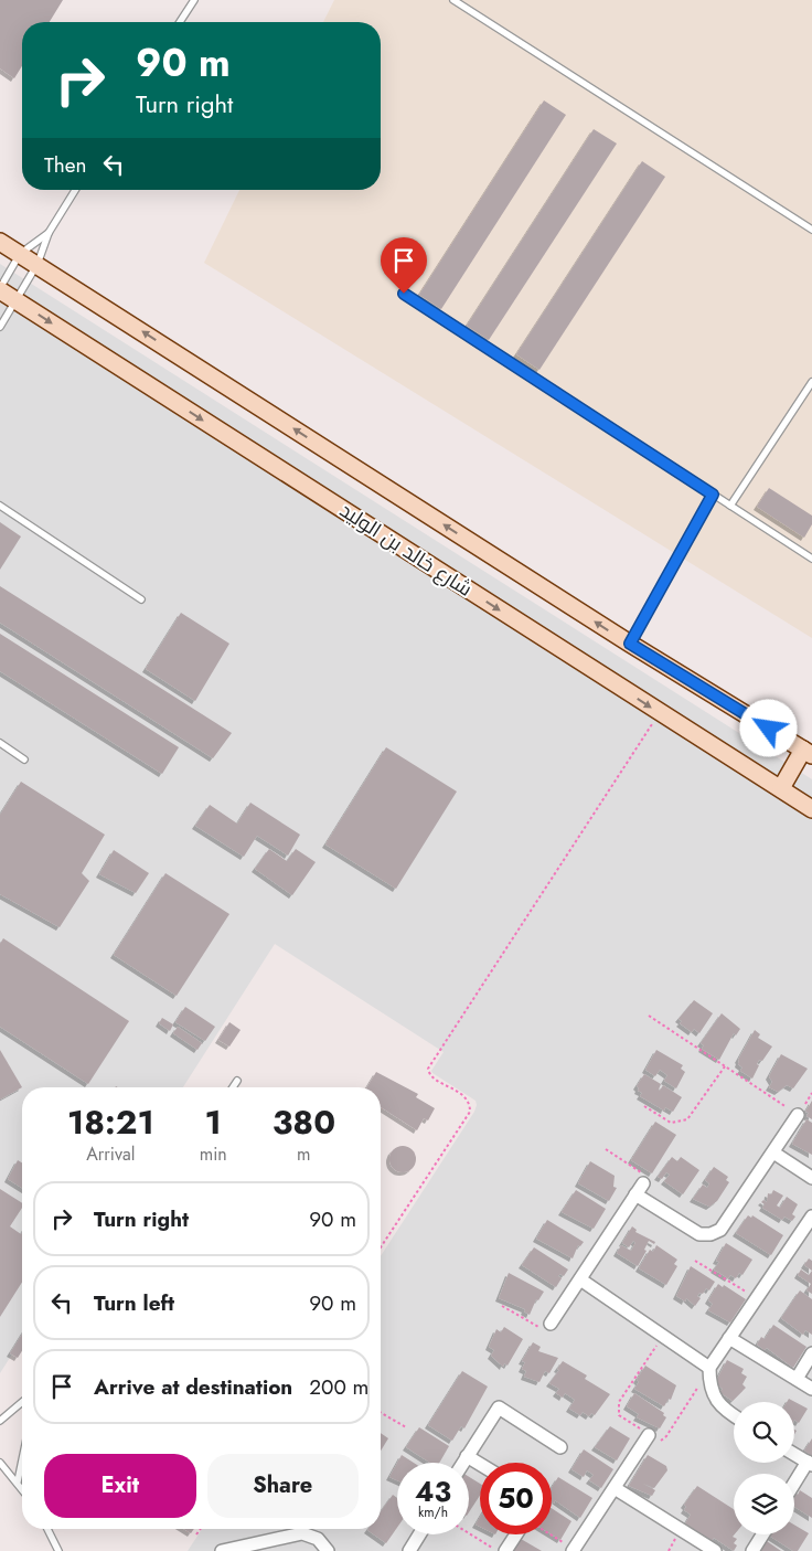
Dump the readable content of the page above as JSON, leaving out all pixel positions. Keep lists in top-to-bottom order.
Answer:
{
  "streets": {
    "main road": ["شارع خالد بن الوليد"]
  },
  "page": {
    "turn": ["90 m", "Turn right"],
    "then": "Then",
    "eta": [
      "18:21",
      "Arrival",
      "1",
      "min",
      "380",
      "m"
    ],
    "list": [
      {
        "name": "Turn right",
        "value": "90 m"
      },
      {
        "name": "Turn left",
        "value": "90 m"
      },
      {
        "name": "Arrive at destination",
        "value": "200 m"
      }
    ],
    "buttons": ["Exit", "Share"],
    "speed": "43 km/h",
    "limit": "50"
  }
}
